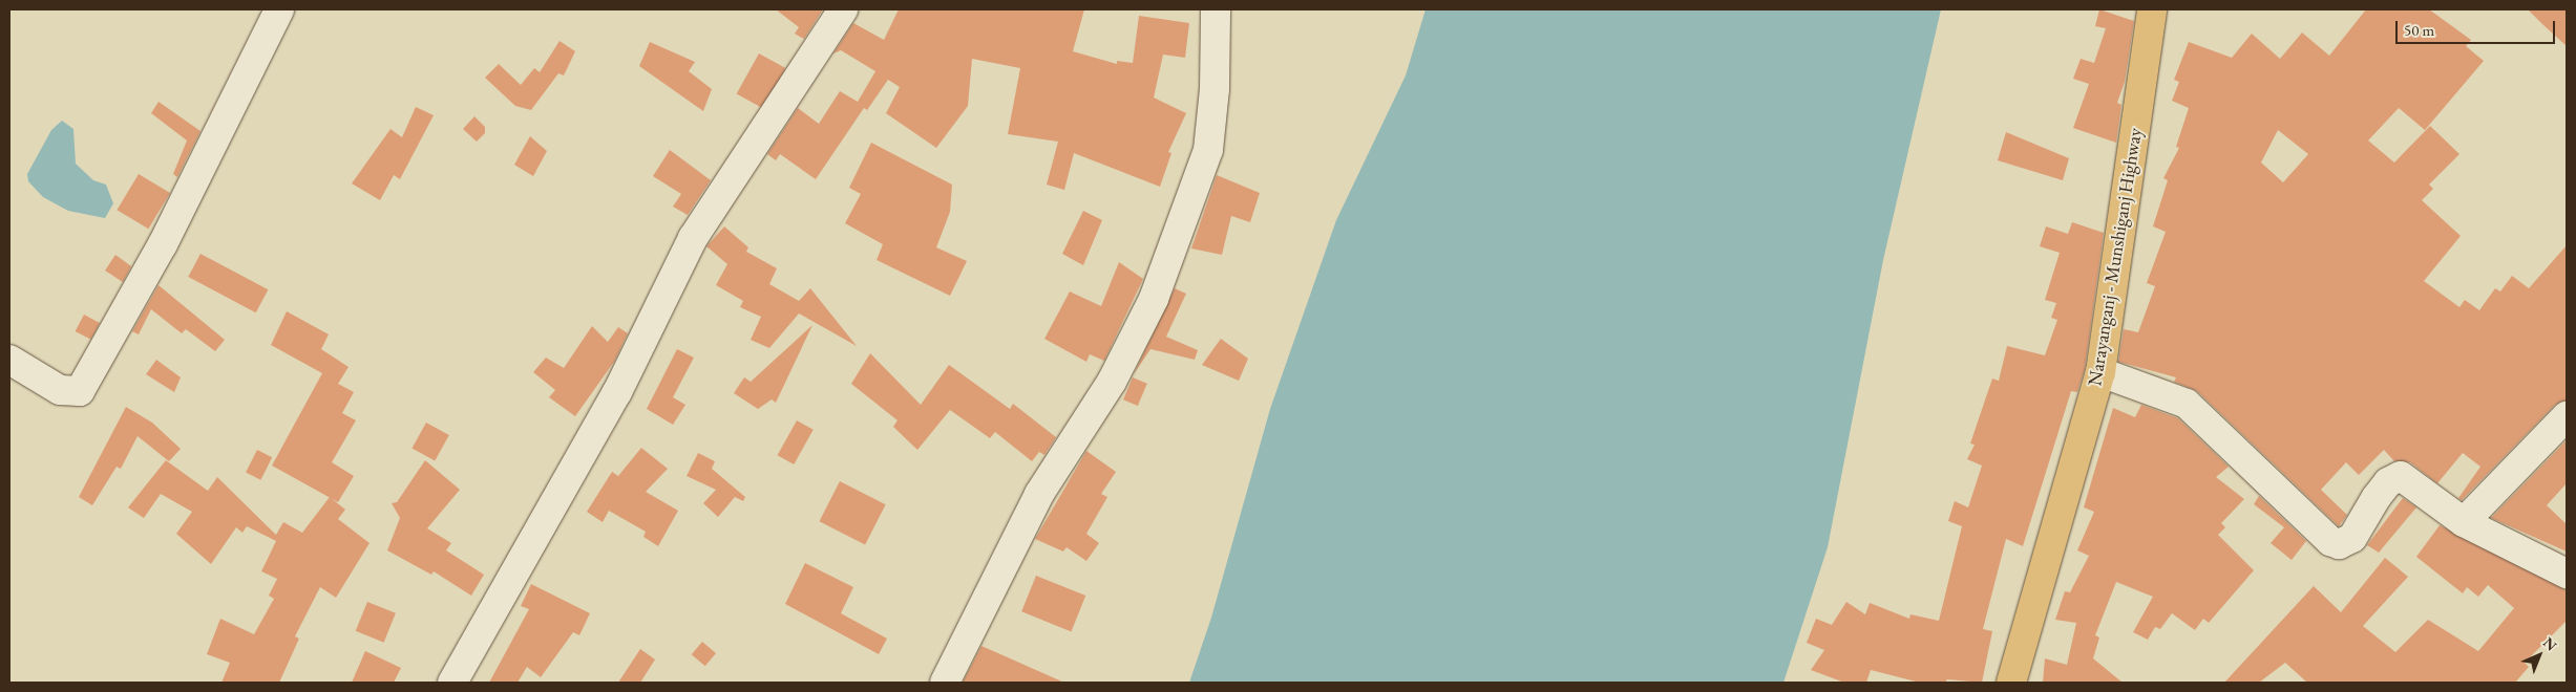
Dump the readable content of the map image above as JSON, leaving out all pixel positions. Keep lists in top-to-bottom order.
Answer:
{
  "streets": {
    "main road": ["Narayanganj - Munshiganj Highway"]
  },
  "scale_bar": "50 m",
  "north": "top right"
}
